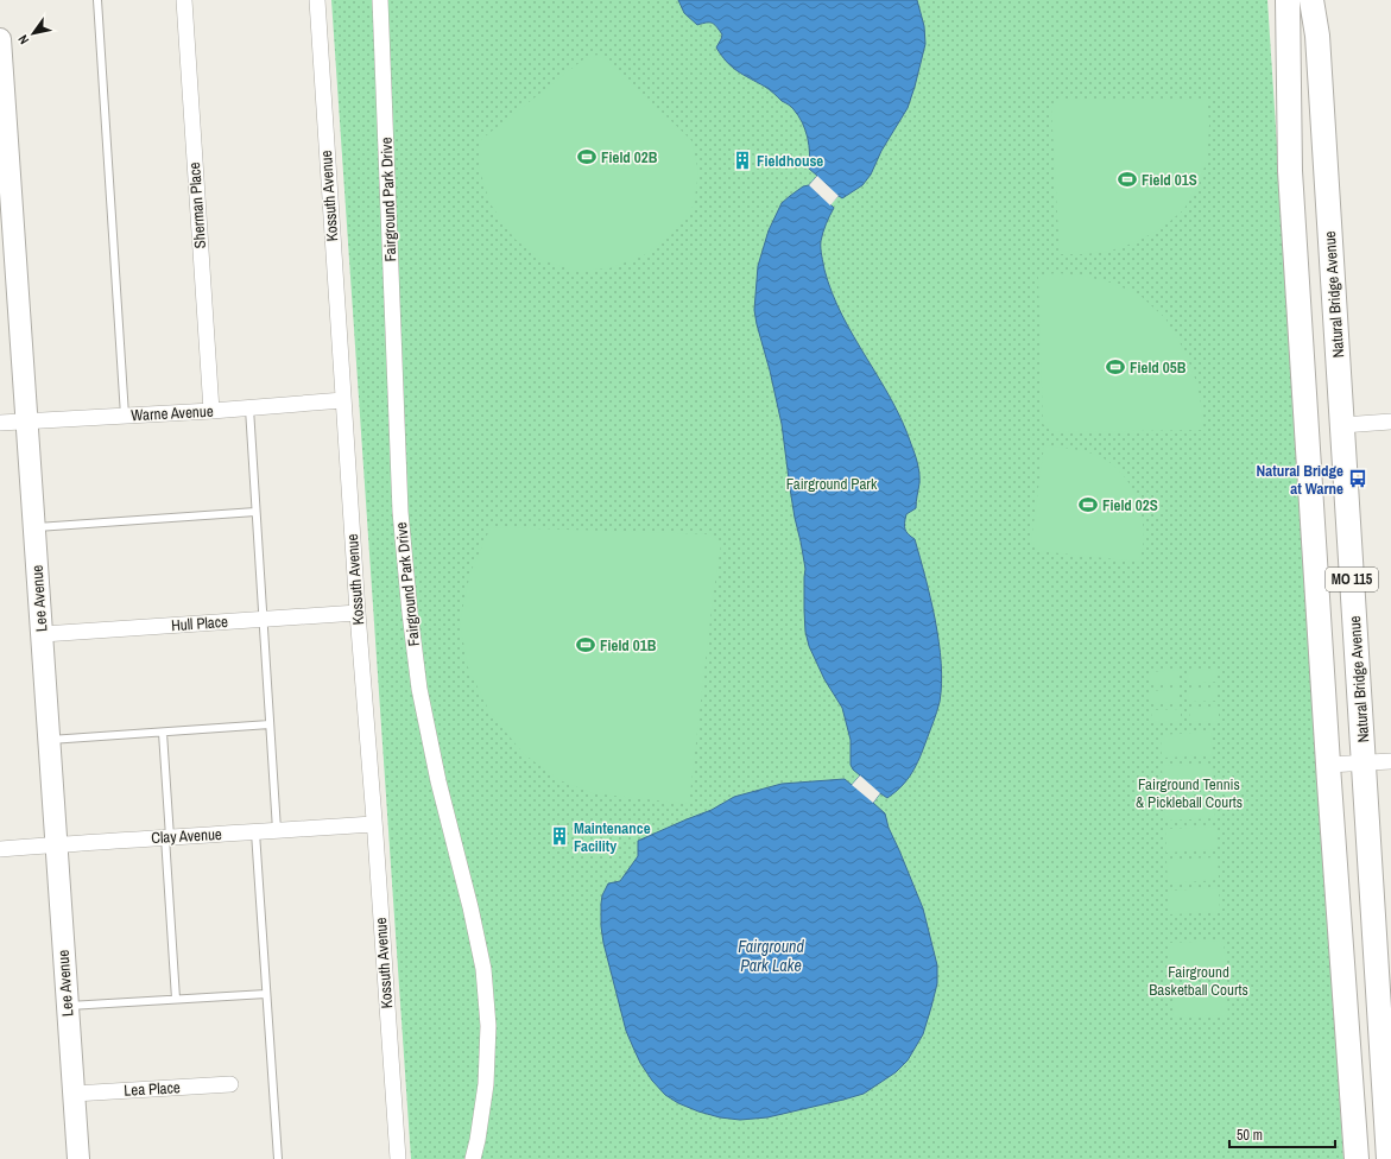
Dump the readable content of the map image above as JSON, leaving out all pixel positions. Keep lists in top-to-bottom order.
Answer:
{
  "streets": {
    "main road": ["Natural Bridge Avenue", "MO 115"],
    "street": [
      "Kossuth Avenue",
      "Fairground Park Drive",
      "Sherman Place",
      "Warne Avenue",
      "Lee Avenue",
      "Hull Place",
      "Clay Avenue",
      "Lea Place"
    ]
  },
  "crossings": [
    ["Kossuth Avenue", "Warne Avenue"],
    ["Kossuth Avenue", "Hull Place"],
    ["Kossuth Avenue", "Clay Avenue"],
    ["Sherman Place", "Warne Avenue"],
    ["Warne Avenue", "Lee Avenue"],
    ["Lee Avenue", "Hull Place"],
    ["Lee Avenue", "Clay Avenue"],
    ["Lee Avenue", "Lea Place"]
  ],
  "water": ["Fairground Park Lake"],
  "parks": ["Fairground Park", "Fairground Tennis & Pickleball Courts", "Fairground Basketball Courts"],
  "places": {
    "sports": [
      "Field 02B",
      "Field 01S",
      "Field 05B",
      "Field 02S",
      "Field 01B"
    ],
    "building": ["Fieldhouse", "Maintenance Facility"],
    "bus stop": ["Natural Bridge at Warne"]
  },
  "scale_bar": "50 m",
  "north": "bottom left"
}
